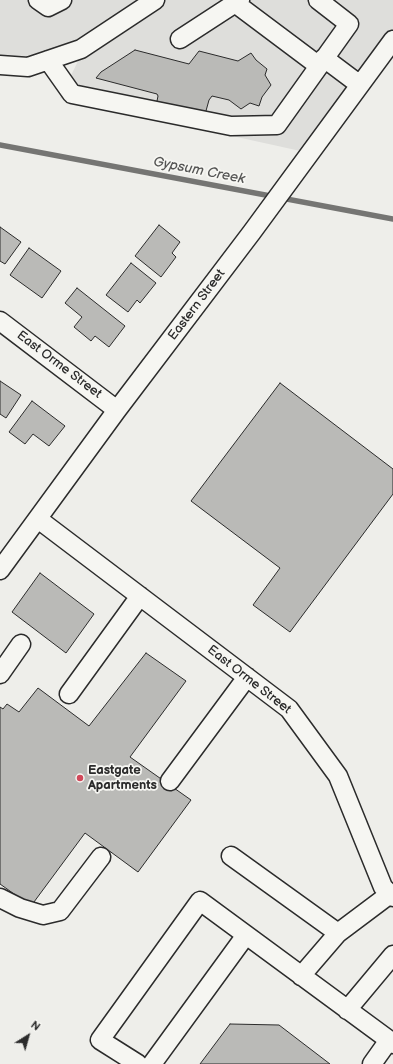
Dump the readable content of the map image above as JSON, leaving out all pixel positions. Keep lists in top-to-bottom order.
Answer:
{
  "streets": {
    "street": ["Eastern Street", "East Orme Street"]
  },
  "crossings": [
    ["Eastern Street", "East Orme Street"]
  ],
  "water": ["Gypsum Creek"],
  "places": ["Eastgate Apartments"],
  "north": "top right"
}
